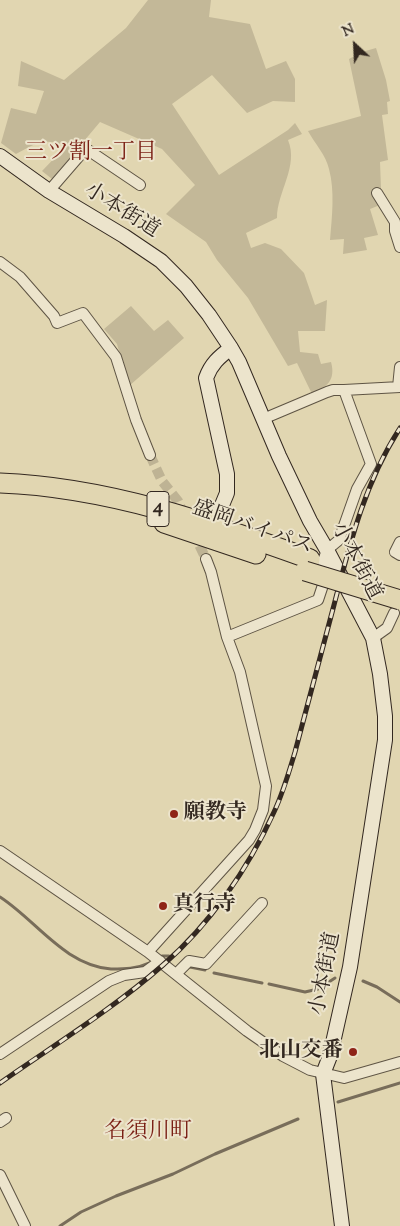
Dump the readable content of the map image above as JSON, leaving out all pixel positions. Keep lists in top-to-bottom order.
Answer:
{
  "streets": {
    "highway": ["4", "盛岡バイパス"],
    "street": ["小本街道"]
  },
  "districts": ["三ツ割一丁目", "名須川町"],
  "places": ["願教寺", "真行寺", "北山交番"],
  "north": "top left"
}
